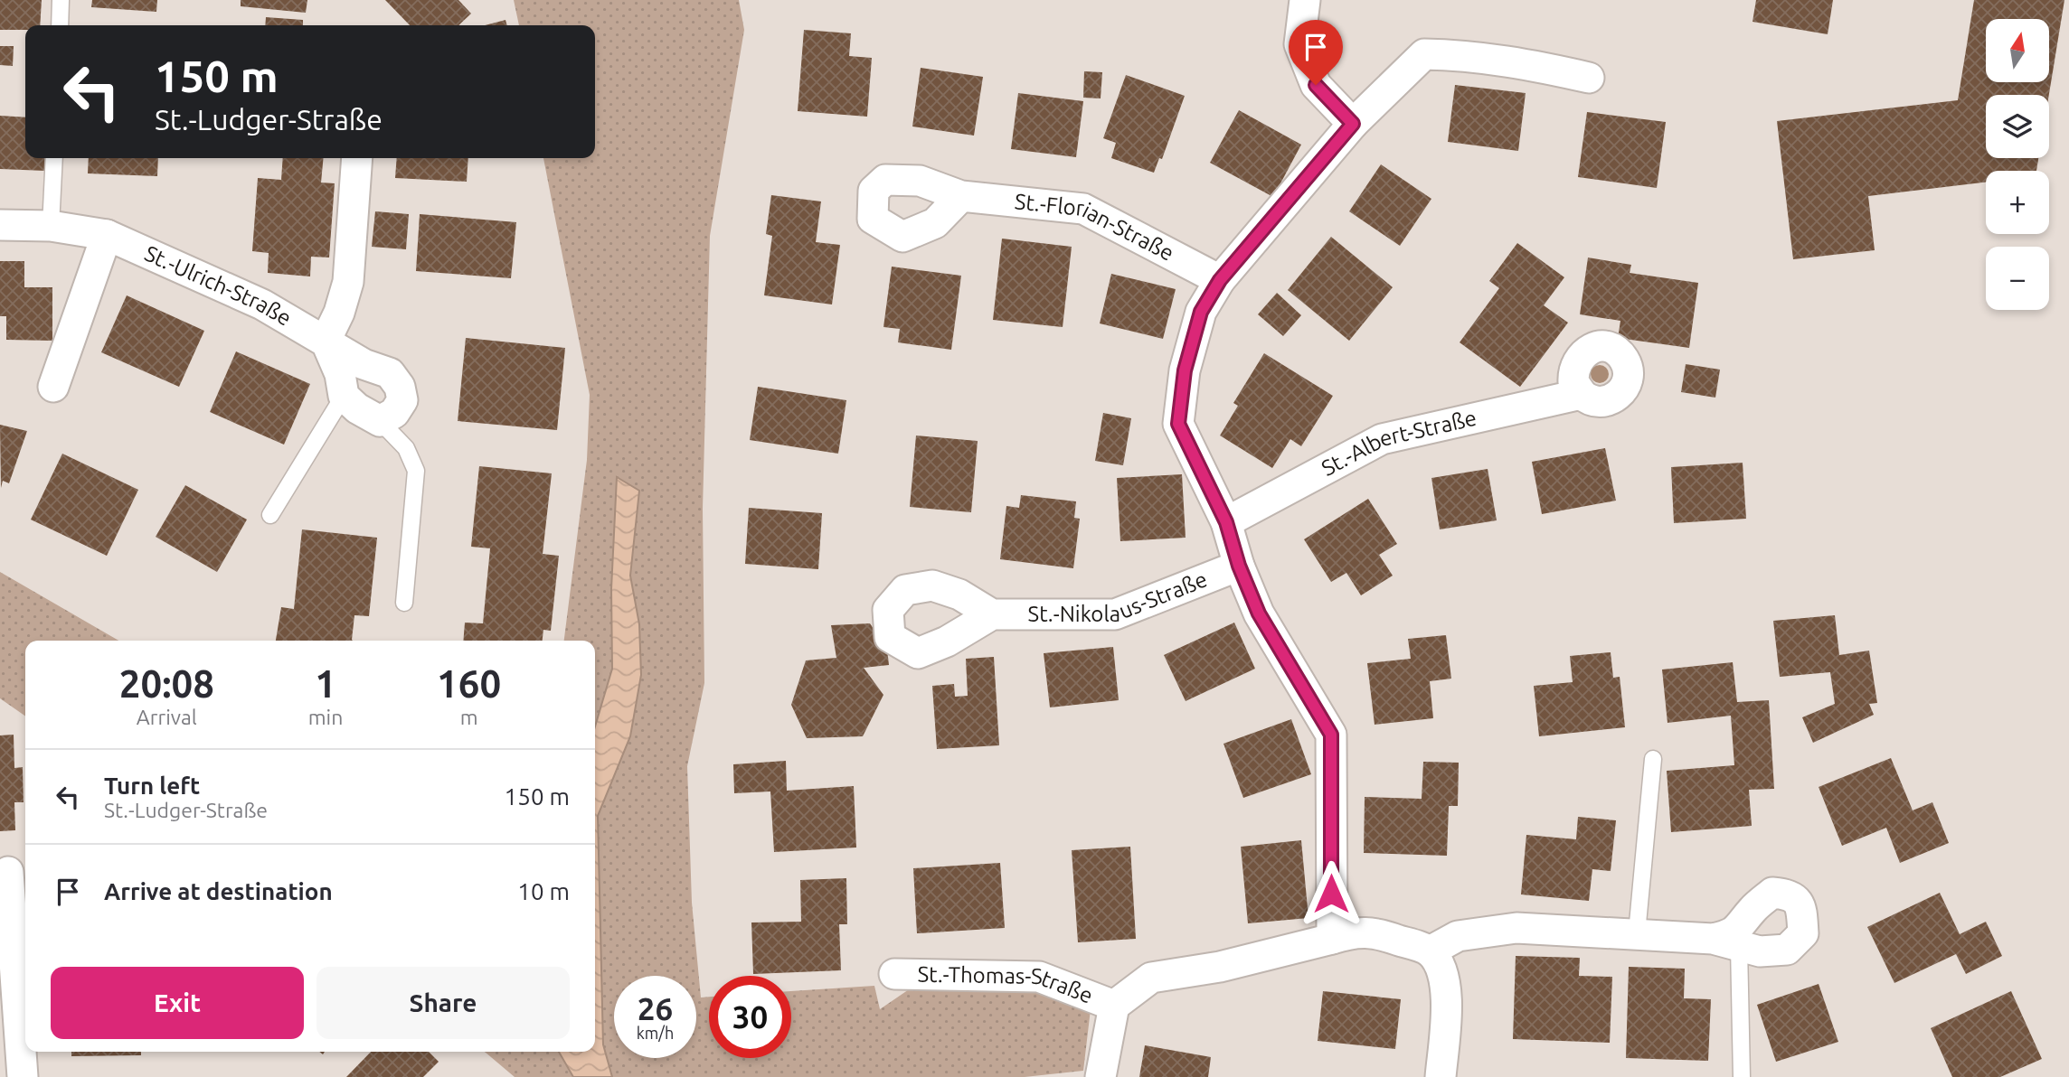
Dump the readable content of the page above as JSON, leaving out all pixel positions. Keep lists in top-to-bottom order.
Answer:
{
  "streets": {
    "street": [
      "St.-Florian-Straße",
      "St.-Ulrich-Straße",
      "St.-Albert-Straße",
      "St.-Nikolaus-Straße",
      "St.-Thomas-Straße"
    ]
  },
  "north": "top",
  "page": {
    "map_buttons": ["+", "−"],
    "turn": ["150 m", "St.-Ludger-Straße"],
    "eta": [
      "20:08",
      "Arrival",
      "1",
      "min",
      "160",
      "m"
    ],
    "list": [
      {
        "name": "Turn left",
        "note": "St.-Ludger-Straße",
        "value": "150 m"
      },
      {
        "name": "Arrive at destination",
        "value": "10 m"
      }
    ],
    "buttons": ["Exit", "Share"],
    "speed": "26 km/h",
    "limit": "30"
  }
}
